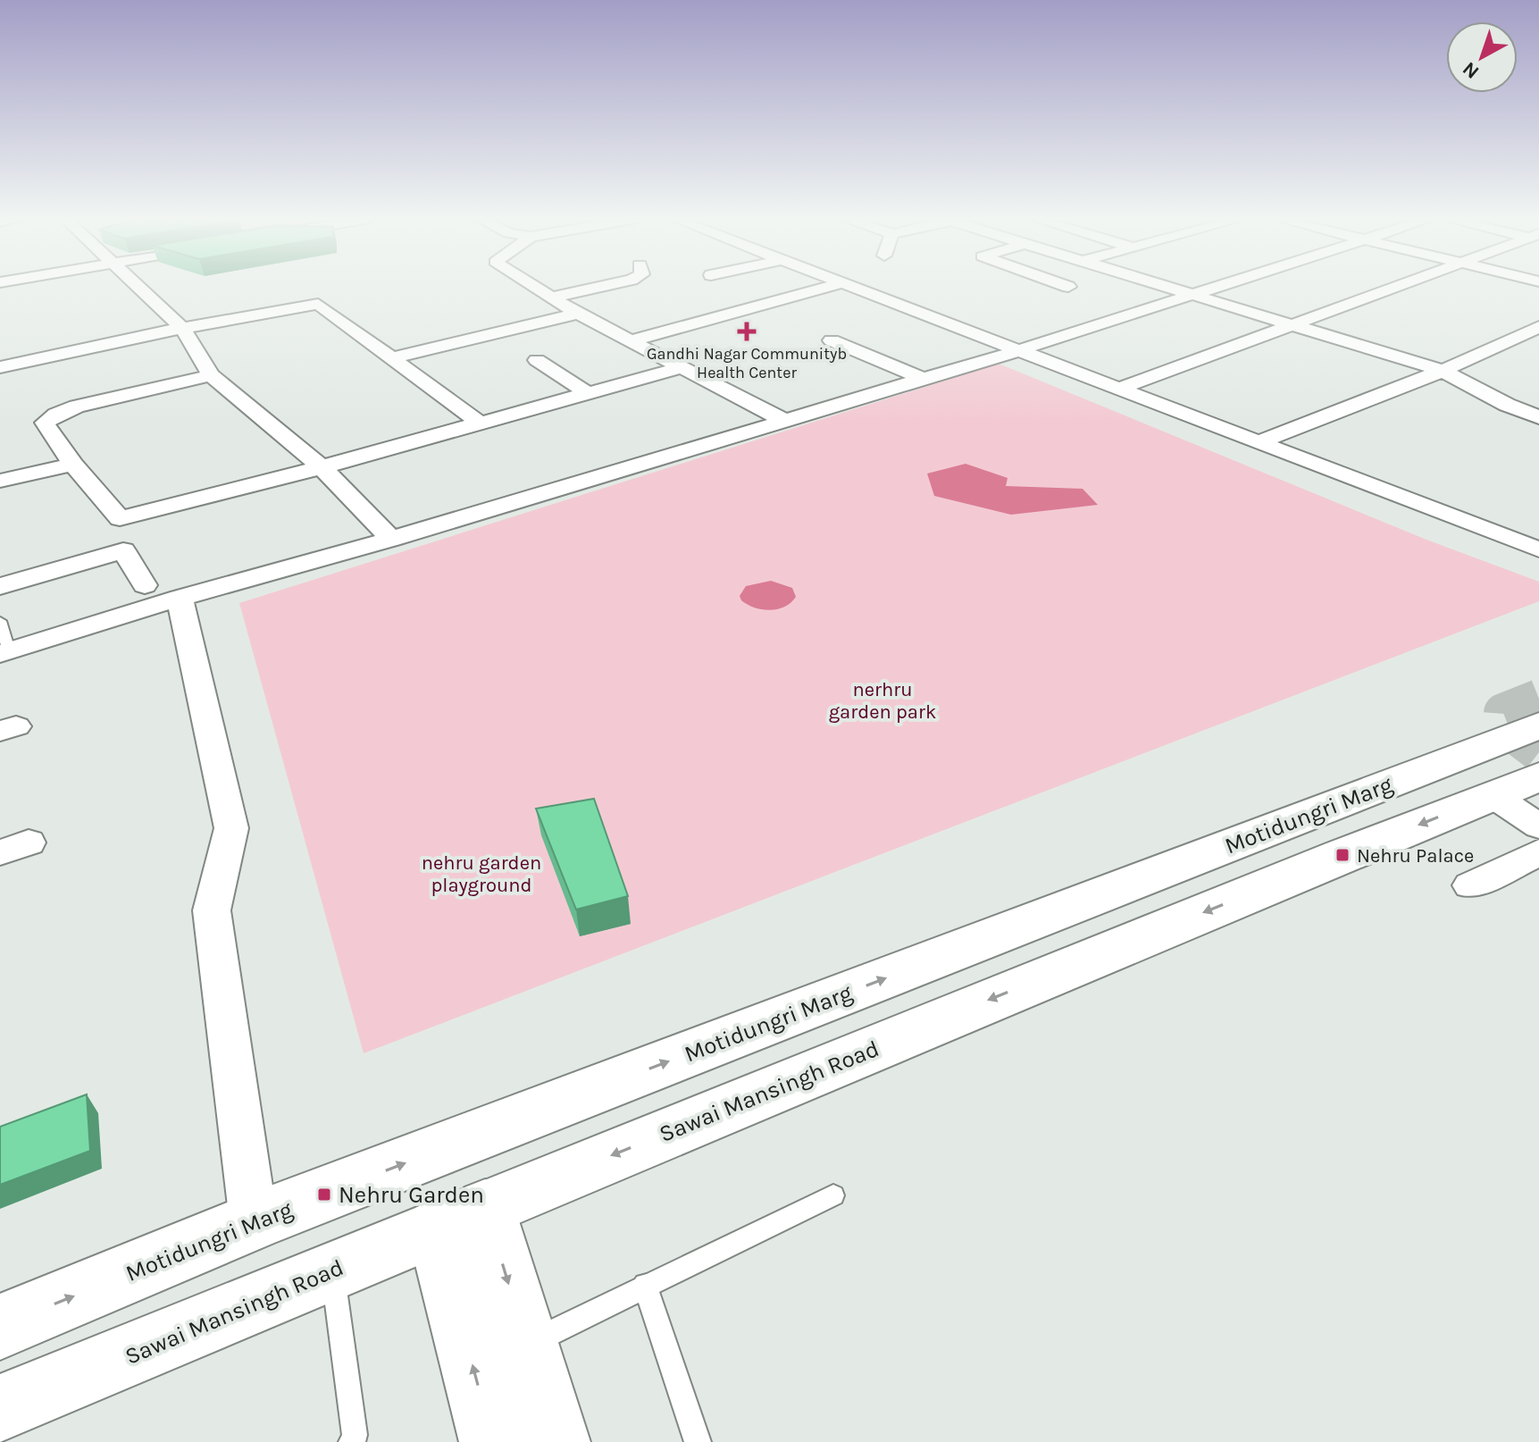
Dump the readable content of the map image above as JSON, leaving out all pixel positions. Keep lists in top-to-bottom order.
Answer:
{
  "streets": {
    "main road": ["Motidungri Marg", "Sawai Mansingh Road"]
  },
  "one_way": ["Motidungri Marg", "Sawai Mansingh Road"],
  "parks": ["nerhru garden park", "nehru garden playground"],
  "places": {
    "health": ["Gandhi Nagar Communityb Health Center"],
    "transit": ["Nehru Palace", "Nehru Garden"]
  },
  "north": "bottom left"
}
